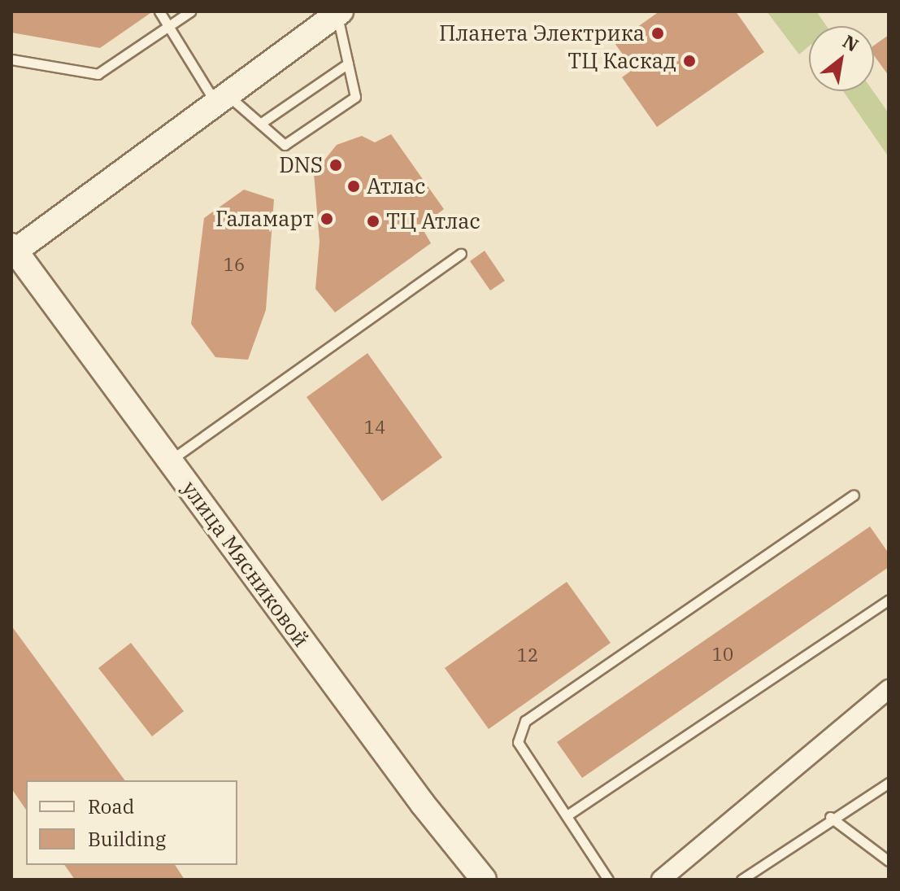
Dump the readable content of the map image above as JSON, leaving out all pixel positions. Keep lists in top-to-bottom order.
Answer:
{
  "streets": {
    "street": ["улица Мясниковой"]
  },
  "places": [
    "Планета Электрика",
    "ТЦ Каскад",
    "DNS",
    "Атлас",
    "Галамарт",
    "ТЦ Атлас"
  ],
  "house_numbers": [
    "16",
    "14",
    "10",
    "12"
  ],
  "legend": ["Road", "Building"],
  "north": "top right"
}
